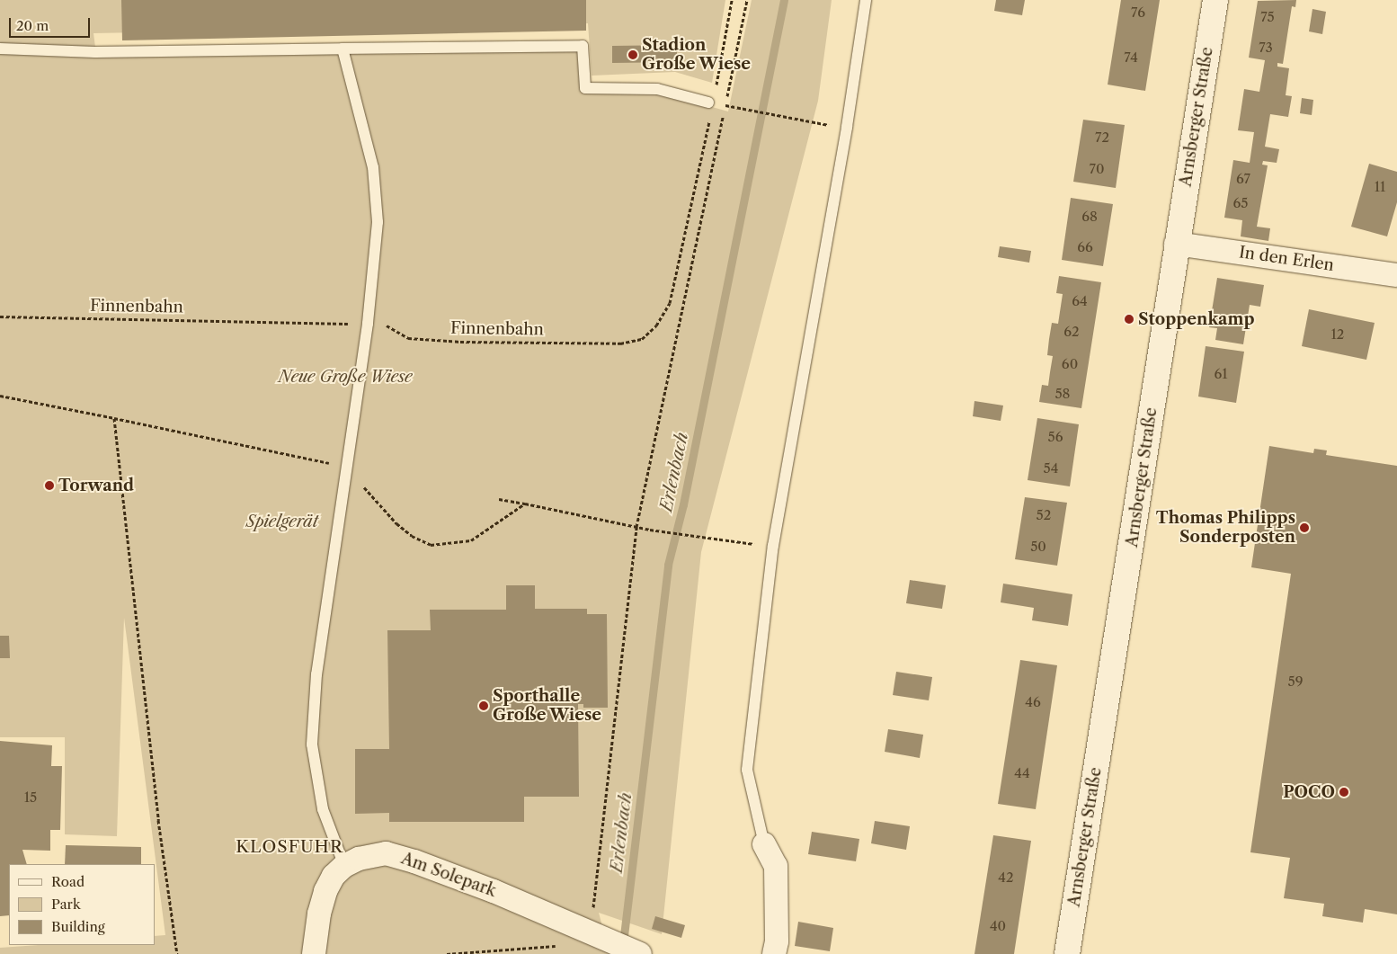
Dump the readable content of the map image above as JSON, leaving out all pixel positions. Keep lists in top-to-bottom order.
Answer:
{
  "streets": {
    "street": ["Arnsberger Straße", "In den Erlen", "Am Solepark"],
    "path": ["Finnenbahn"]
  },
  "crossings": [
    ["Arnsberger Straße", "In den Erlen"]
  ],
  "districts": ["KLOSFUHR"],
  "water": ["Erlenbach"],
  "parks": ["Neue Große Wiese", "Spielgerät"],
  "places": [
    "Stadion Große Wiese",
    "Stoppenkamp",
    "Torwand",
    "Thomas Philipps Sonderposten",
    "Sporthalle Große Wiese",
    "POCO"
  ],
  "house_numbers": [
    "76",
    "75",
    "73",
    "74",
    "72",
    "70",
    "67",
    "11",
    "65",
    "68",
    "66",
    "64",
    "62",
    "12",
    "60",
    "61",
    "58",
    "56",
    "54",
    "52",
    "50",
    "59",
    "46",
    "44",
    "15",
    "42",
    "40"
  ],
  "legend": ["Road", "Park", "Building"],
  "scale_bar": "20 m"
}
